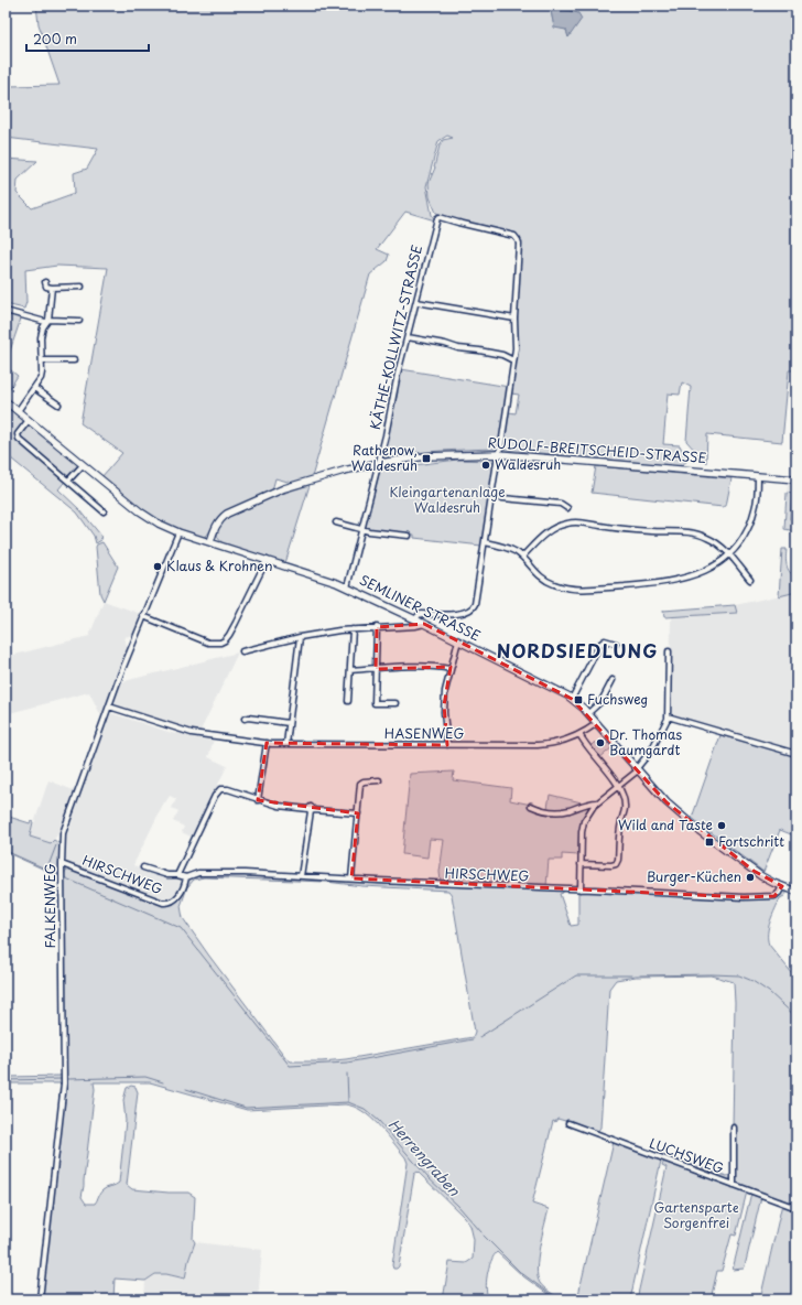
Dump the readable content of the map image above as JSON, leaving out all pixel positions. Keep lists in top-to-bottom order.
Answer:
{
  "streets": {
    "street": [
      "KÄTHE-KOLLWITZ-STRASSE",
      "RUDOLF-BREITSCHEID-STRASSE",
      "SEMLINER STRASSE",
      "HASENWEG",
      "HIRSCHWEG",
      "FALKENWEG",
      "LUCHSWEG"
    ]
  },
  "crossings": [
    ["KÄTHE-KOLLWITZ-STRASSE", "RUDOLF-BREITSCHEID-STRASSE"],
    ["KÄTHE-KOLLWITZ-STRASSE", "SEMLINER STRASSE"],
    ["RUDOLF-BREITSCHEID-STRASSE", "SEMLINER STRASSE"],
    ["SEMLINER STRASSE", "HASENWEG"],
    ["SEMLINER STRASSE", "HIRSCHWEG"],
    ["SEMLINER STRASSE", "FALKENWEG"],
    ["HASENWEG", "FALKENWEG"],
    ["HIRSCHWEG", "FALKENWEG"]
  ],
  "districts": ["NORDSIEDLUNG"],
  "water": ["Herrengraben"],
  "parks": ["Kleingartenanlage Waldesruh", "Gartensparte Sorgenfrei"],
  "places": {
    "transit": ["Rathenow, Waldesruh", "Fuchsweg", "Fortschritt"],
    "other": [
      "Waldesruh",
      "Klaus & Krohnen",
      "Dr. Thomas Baumgardt",
      "Wild and Taste",
      "Burger-Küchen"
    ]
  },
  "scale_bar": "200 m"
}
